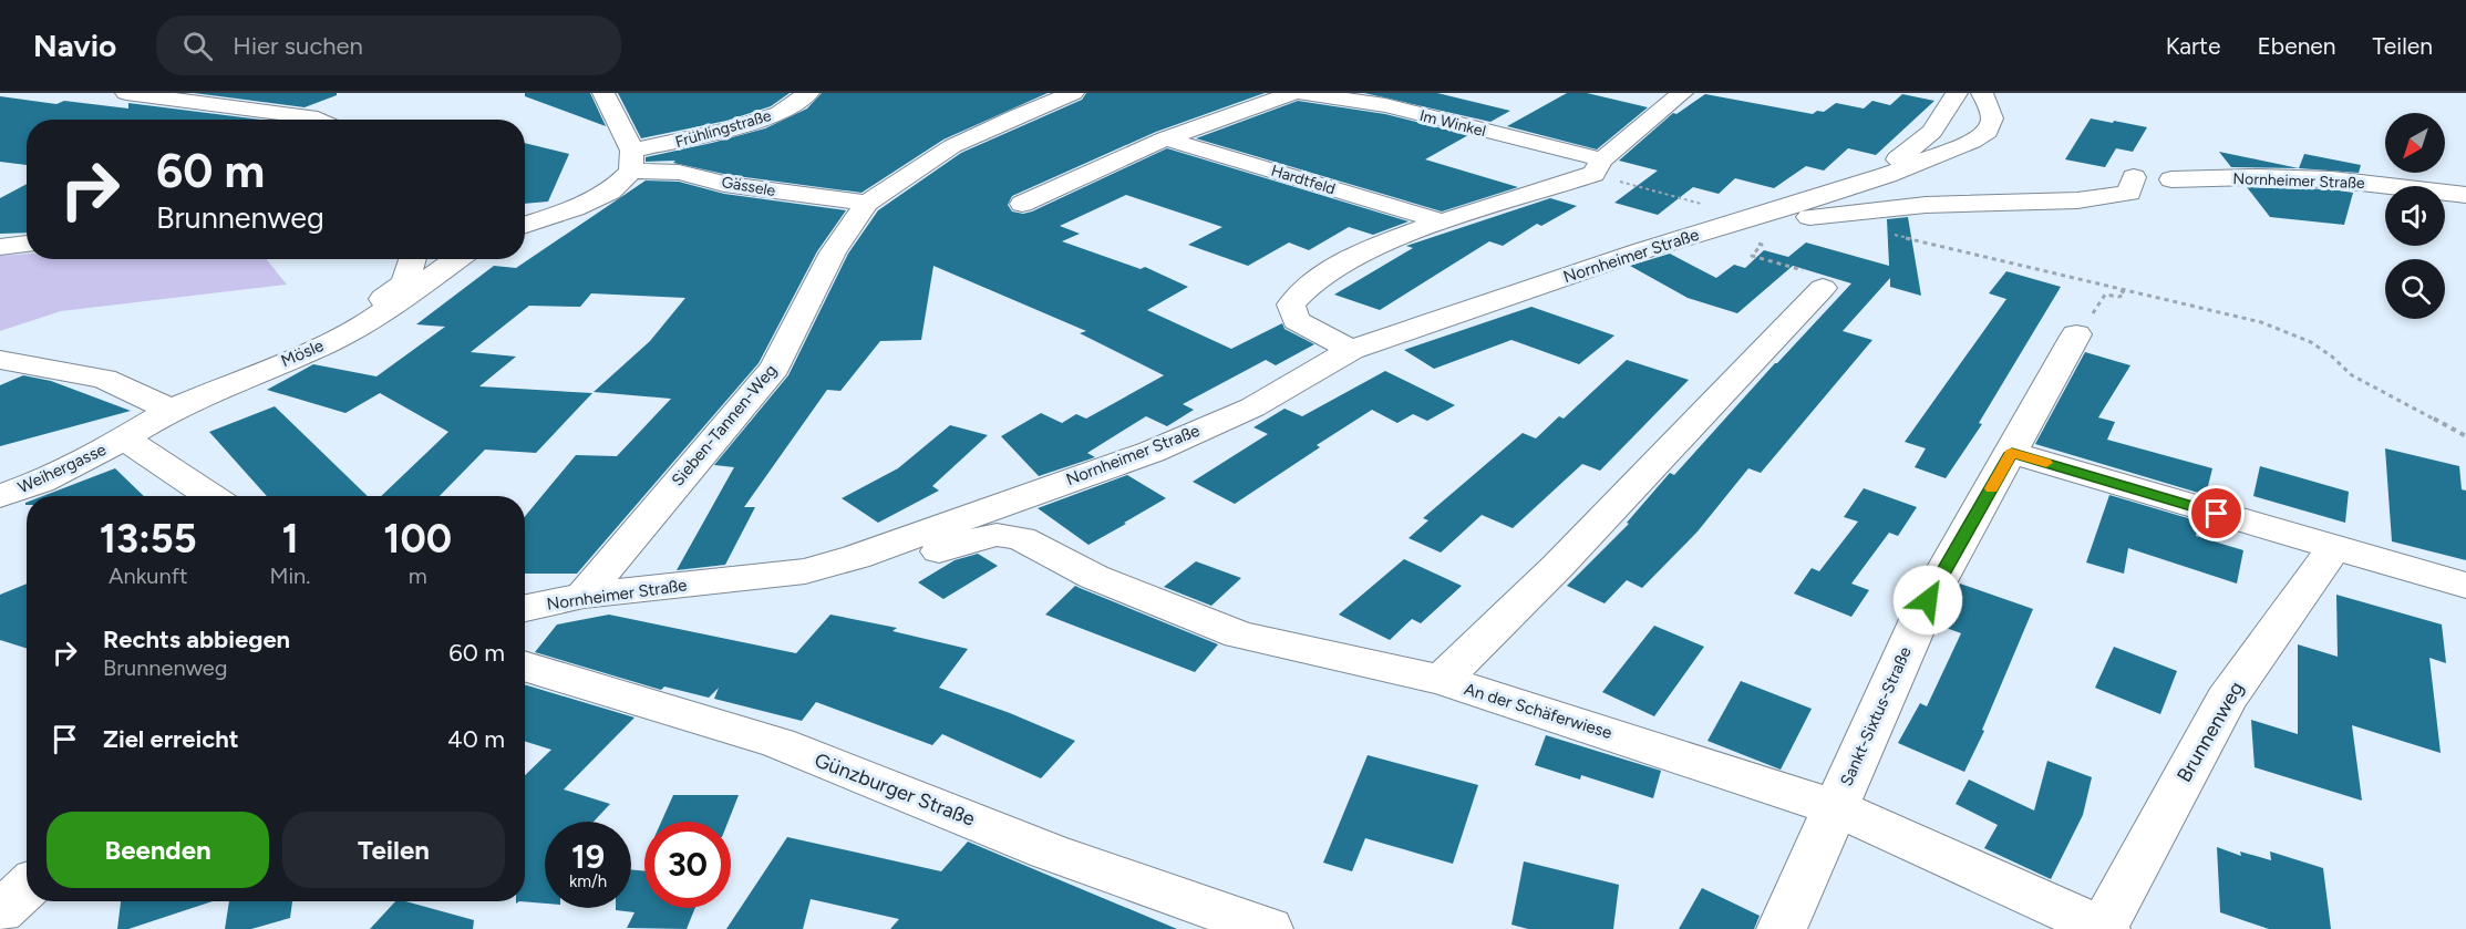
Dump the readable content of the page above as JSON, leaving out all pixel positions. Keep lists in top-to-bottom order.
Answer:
{
  "streets": {
    "street": [
      "Im Winkel",
      "Frühlingstraße",
      "Hardtfeld",
      "Nornheimer Straße",
      "Gässele",
      "Mösle",
      "Sieben-Tannen-Weg",
      "Weihergasse",
      "An der Schäferwiese",
      "Sankt-Sixtus-Straße",
      "Brunnenweg",
      "Günzburger Straße"
    ]
  },
  "crossings": [
    ["Frühlingstraße", "Gässele"],
    ["Nornheimer Straße", "Sieben-Tannen-Weg"],
    ["Gässele", "Sieben-Tannen-Weg"],
    ["Mösle", "Weihergasse"],
    ["An der Schäferwiese", "Sankt-Sixtus-Straße"],
    ["An der Schäferwiese", "Brunnenweg"]
  ],
  "north": "bottom left",
  "page": {
    "header": "Navio",
    "search": "Hier suchen",
    "nav": ["Karte", "Ebenen", "Teilen"],
    "turn": ["60 m", "Brunnenweg"],
    "eta": [
      "13:55",
      "Ankunft",
      "1",
      "Min.",
      "100",
      "m"
    ],
    "list": [
      {
        "name": "Rechts abbiegen",
        "note": "Brunnenweg",
        "value": "60 m"
      },
      {
        "name": "Ziel erreicht",
        "value": "40 m"
      }
    ],
    "buttons": ["Beenden", "Teilen"],
    "speed": "19 km/h",
    "limit": "30"
  }
}
